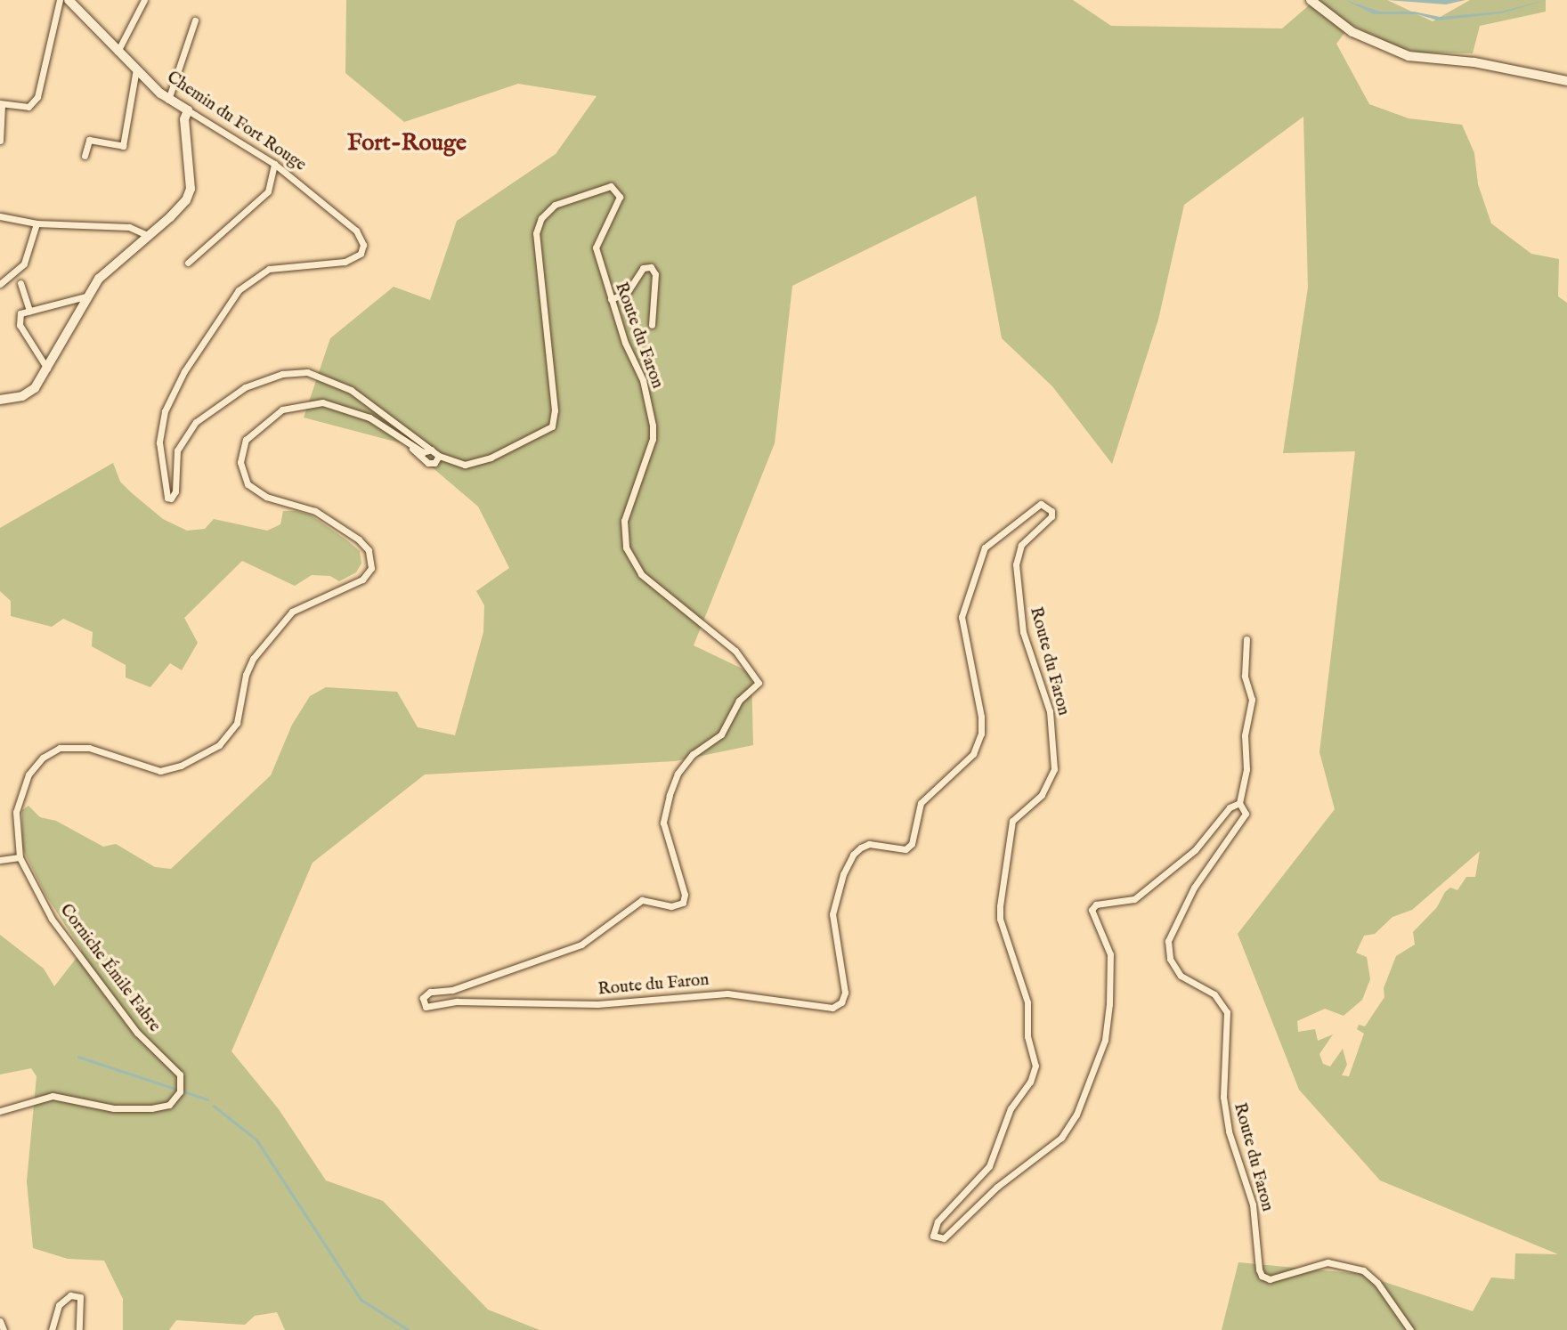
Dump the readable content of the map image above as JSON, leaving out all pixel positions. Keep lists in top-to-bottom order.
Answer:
{
  "streets": {
    "main road": ["Chemin du Fort Rouge"],
    "street": ["Route du Faron", "Corniche Émile Fabre"]
  },
  "crossings": [
    ["Chemin du Fort Rouge", "Route du Faron"],
    ["Chemin du Fort Rouge", "Corniche Émile Fabre"],
    ["Route du Faron", "Corniche Émile Fabre"]
  ],
  "districts": ["Fort-Rouge"]
}
